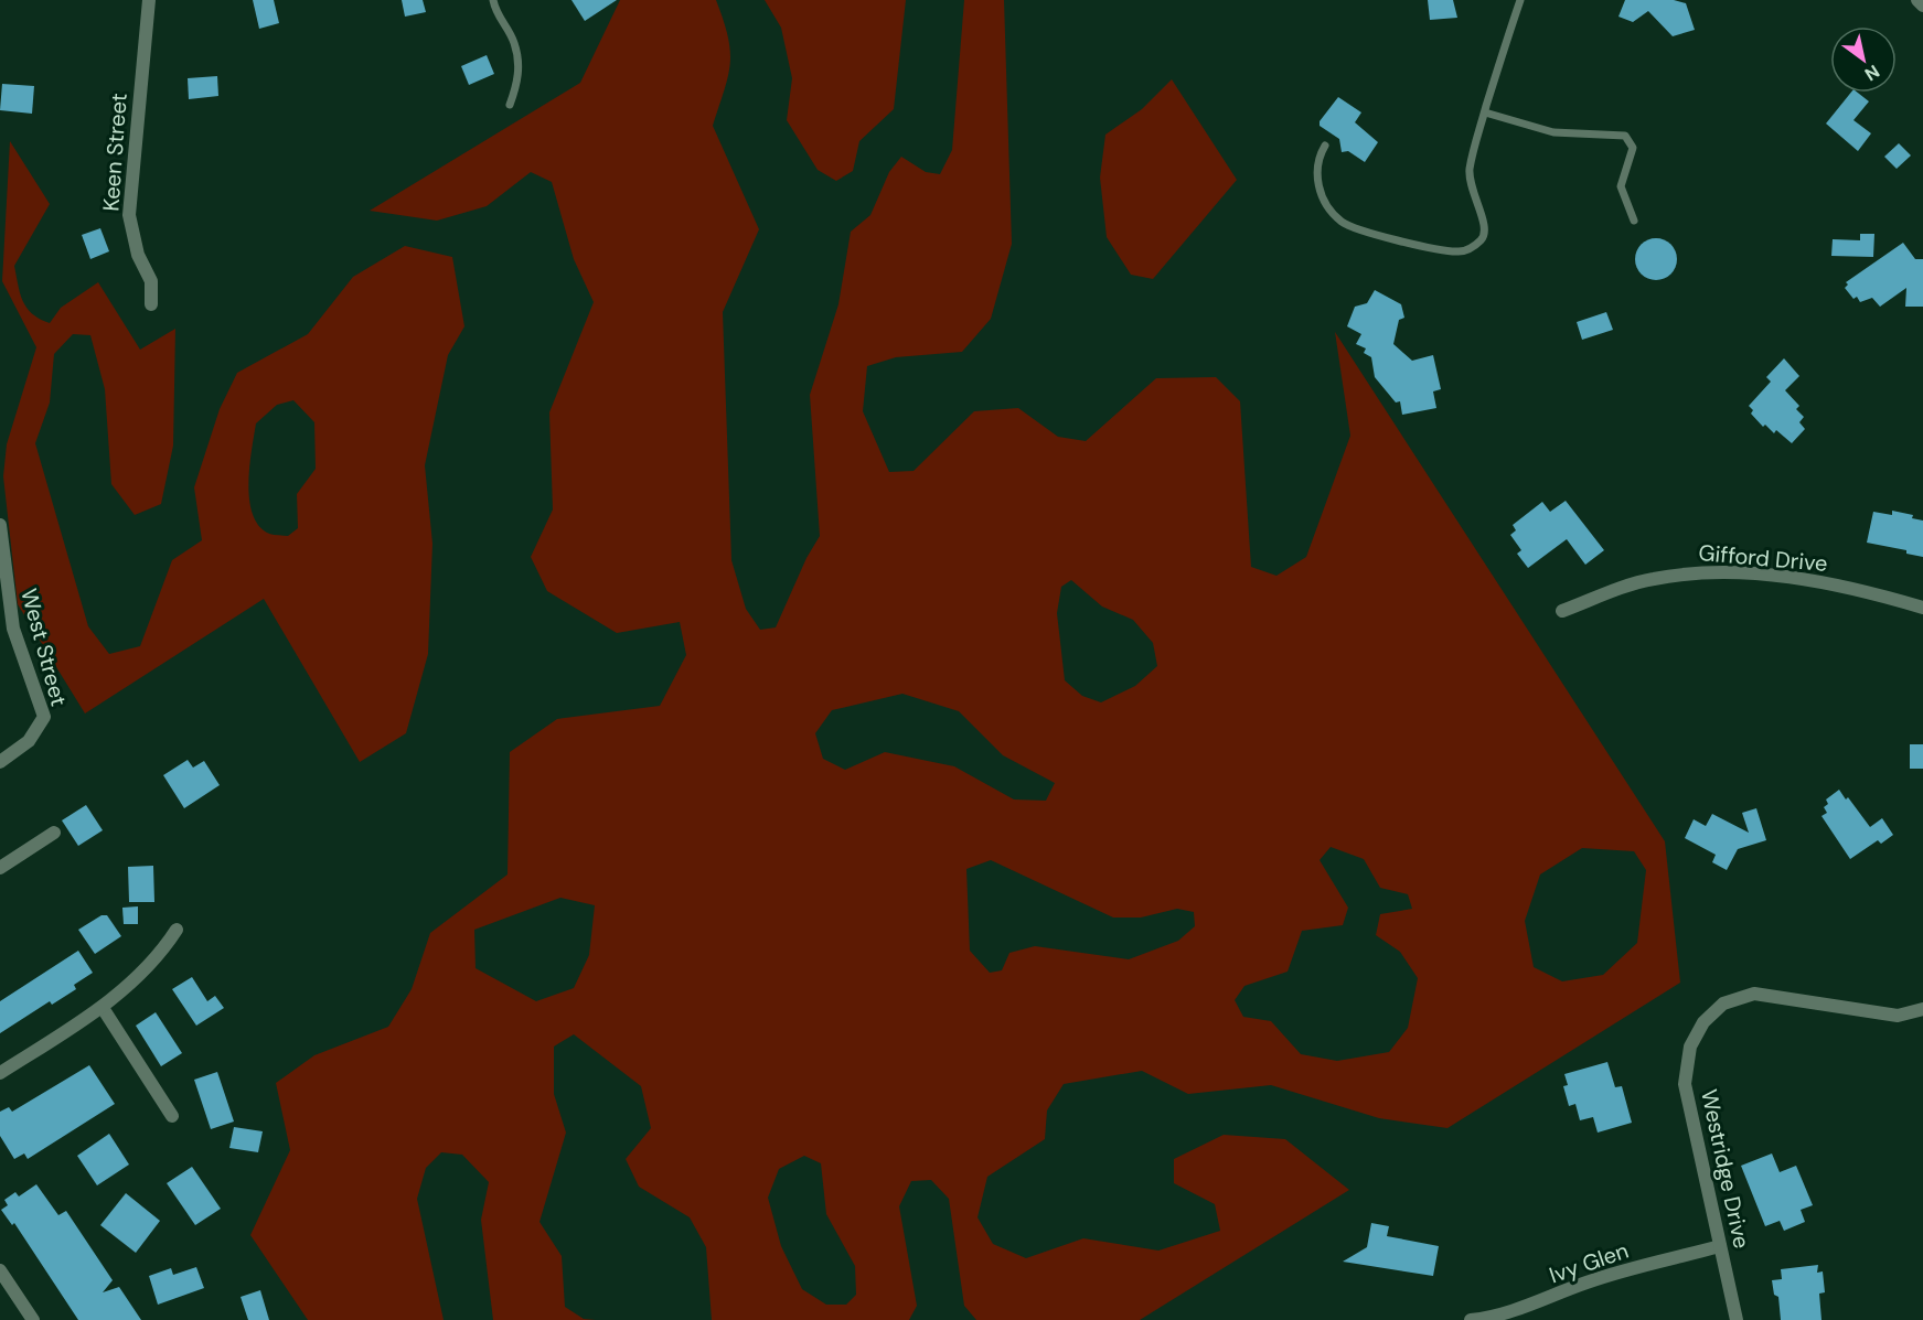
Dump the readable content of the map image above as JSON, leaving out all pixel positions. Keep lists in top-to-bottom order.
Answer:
{
  "streets": {
    "street": [
      "Keen Street",
      "Gifford Drive",
      "West Street",
      "Westridge Drive",
      "Ivy Glen"
    ]
  },
  "crossings": [
    ["Westridge Drive", "Ivy Glen"]
  ],
  "north": "bottom right"
}
